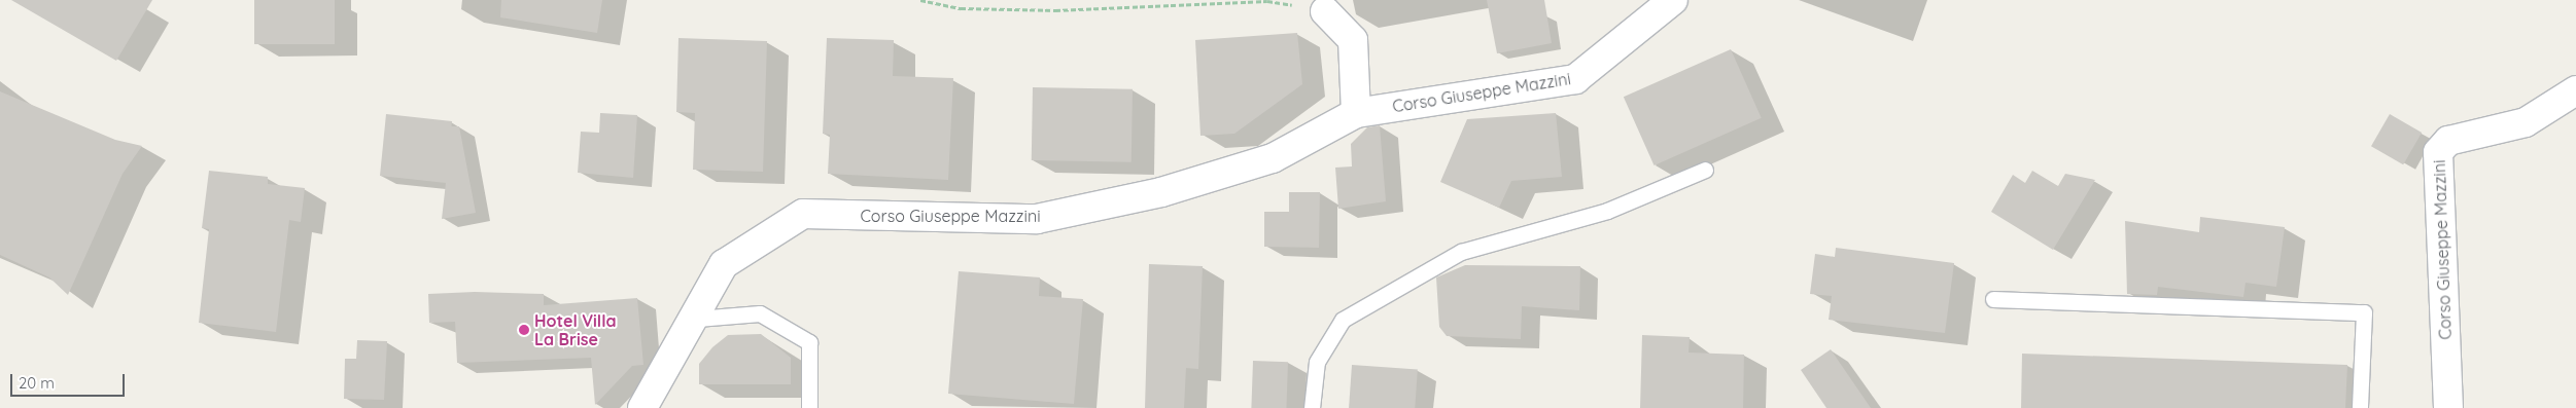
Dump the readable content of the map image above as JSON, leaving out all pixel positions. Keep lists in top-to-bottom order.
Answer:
{
  "streets": {
    "street": ["Corso Giuseppe Mazzini"]
  },
  "places": ["Hotel Villa La Brise"],
  "scale_bar": "20 m"
}
